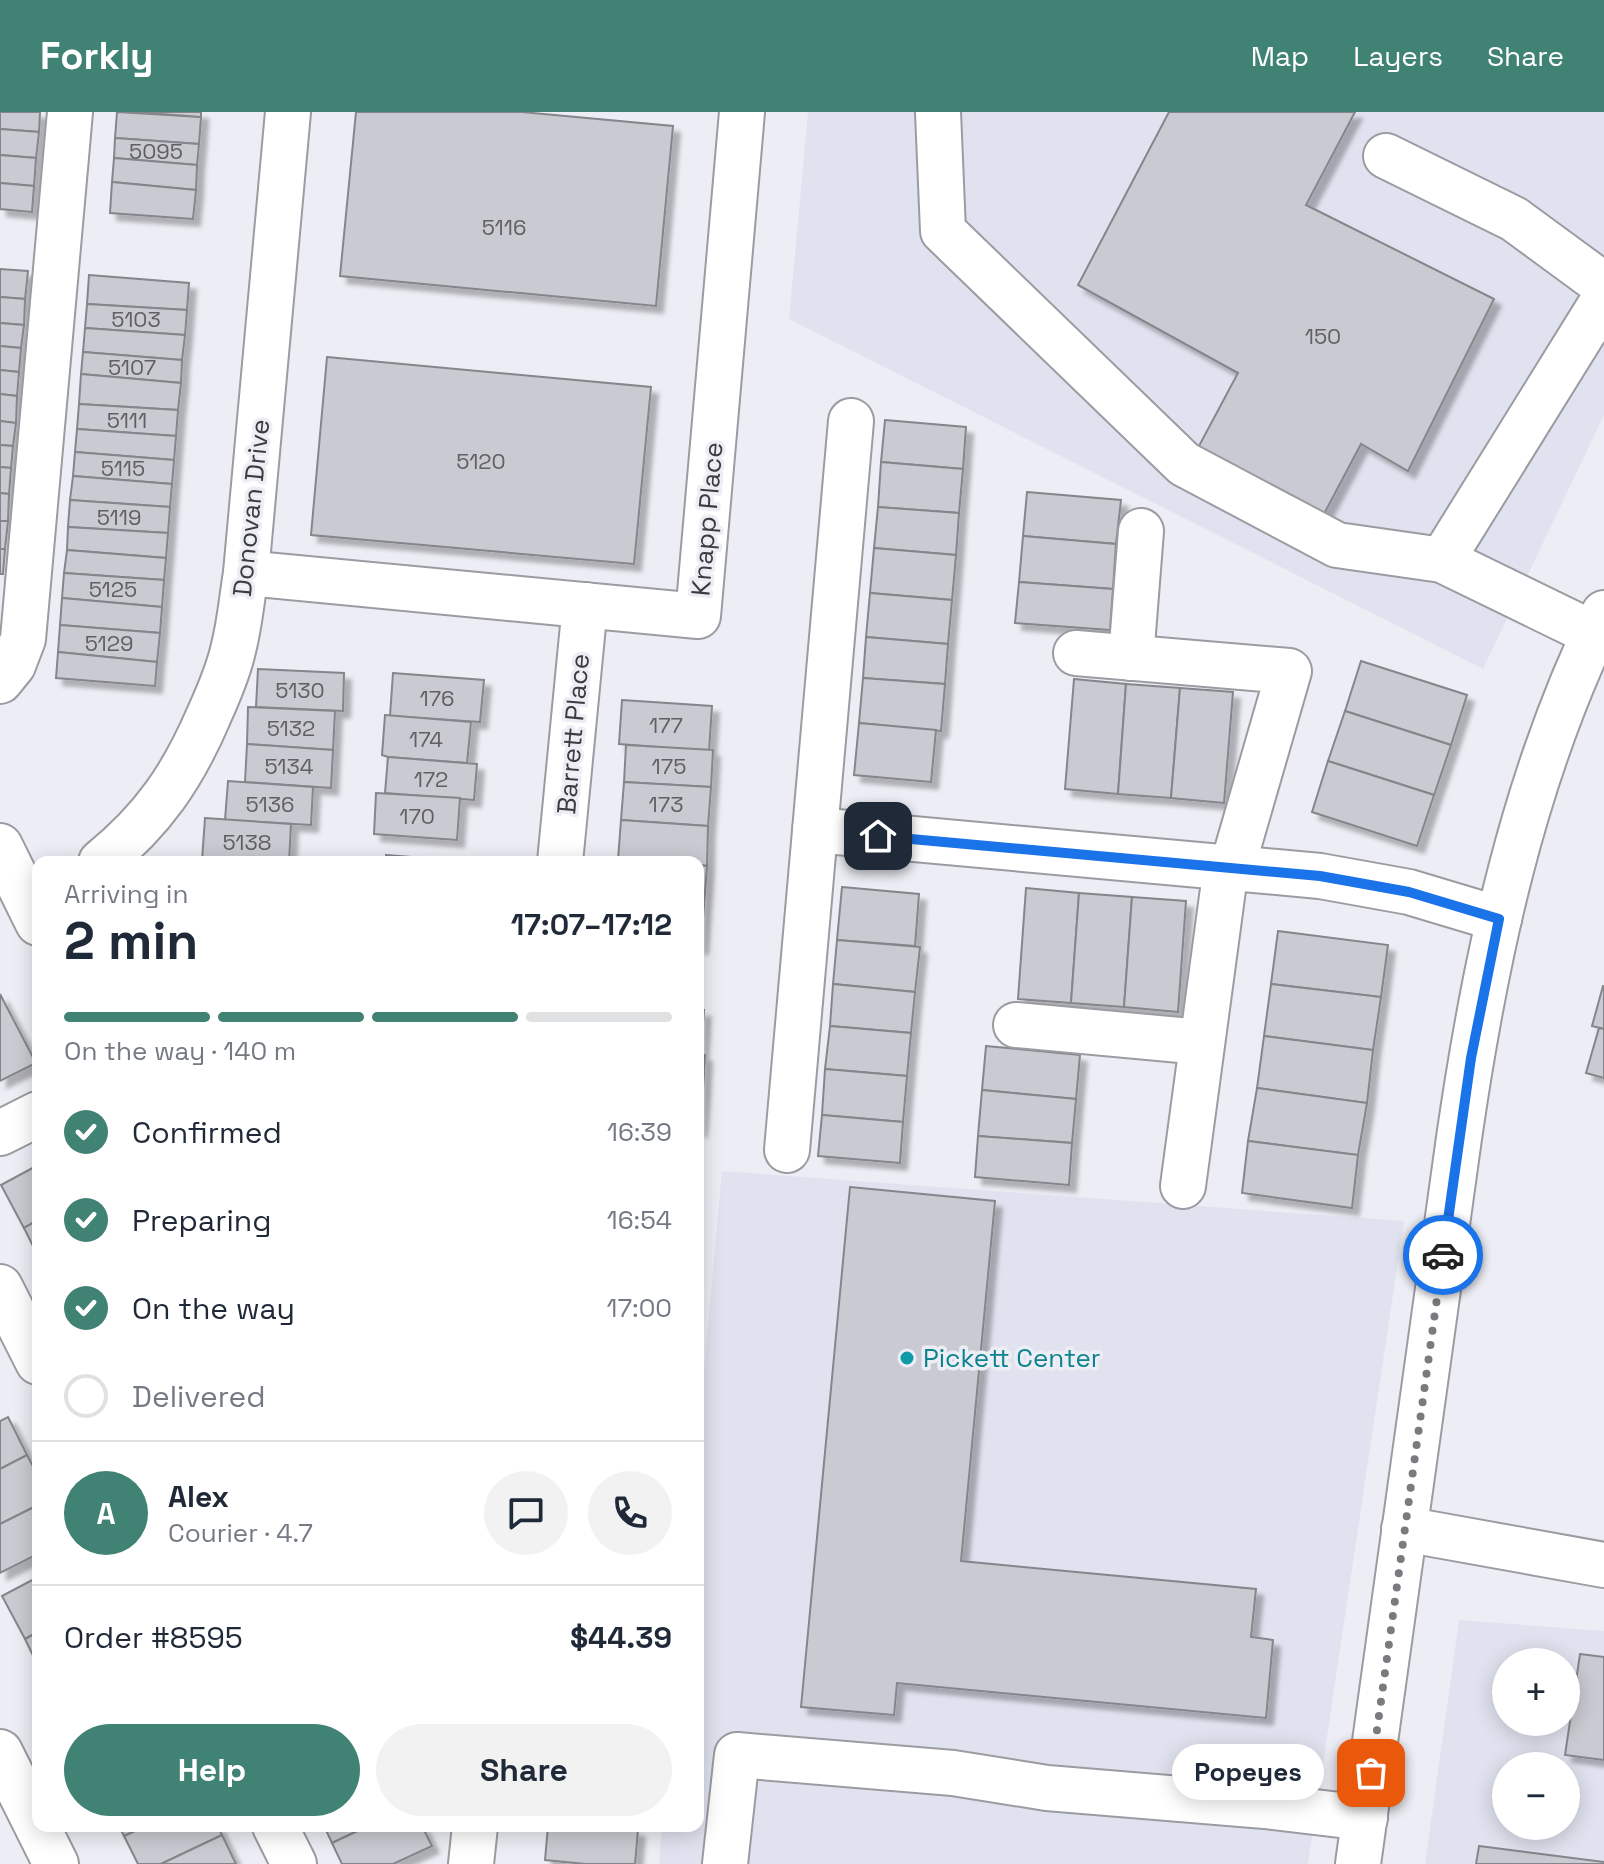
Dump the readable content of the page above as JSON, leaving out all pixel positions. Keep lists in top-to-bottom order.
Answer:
{
  "streets": {
    "street": ["Donovan Drive", "Knapp Place", "Barrett Place"]
  },
  "crossings": [
    ["Donovan Drive", "Knapp Place"],
    ["Knapp Place", "Barrett Place"]
  ],
  "places": ["Pickett Center", "Popeyes"],
  "house_numbers": [
    "5095",
    "5116",
    "5103",
    "150",
    "5107",
    "5111",
    "5120",
    "5115",
    "5119",
    "5125",
    "5129",
    "5130",
    "176",
    "177",
    "5132",
    "174",
    "5134",
    "175",
    "172",
    "5136",
    "173",
    "170",
    "5138"
  ],
  "page": {
    "header": "Forkly",
    "nav": ["Map", "Layers", "Share"],
    "heading": ["2 min", "Arriving in", "17:07–17:12"],
    "panel": [
      "Alex",
      "Courier · 4.7",
      "Order #8595",
      "$44.39"
    ],
    "bar": "On the way · 140 m",
    "list": [
      ["Confirmed", "16:39"],
      ["Preparing", "16:54"],
      ["On the way", "17:00"],
      "Delivered"
    ],
    "round": "A",
    "map_buttons": ["+", "−"],
    "buttons": ["Help", "Share"],
    "bubble": "Popeyes"
  }
}
